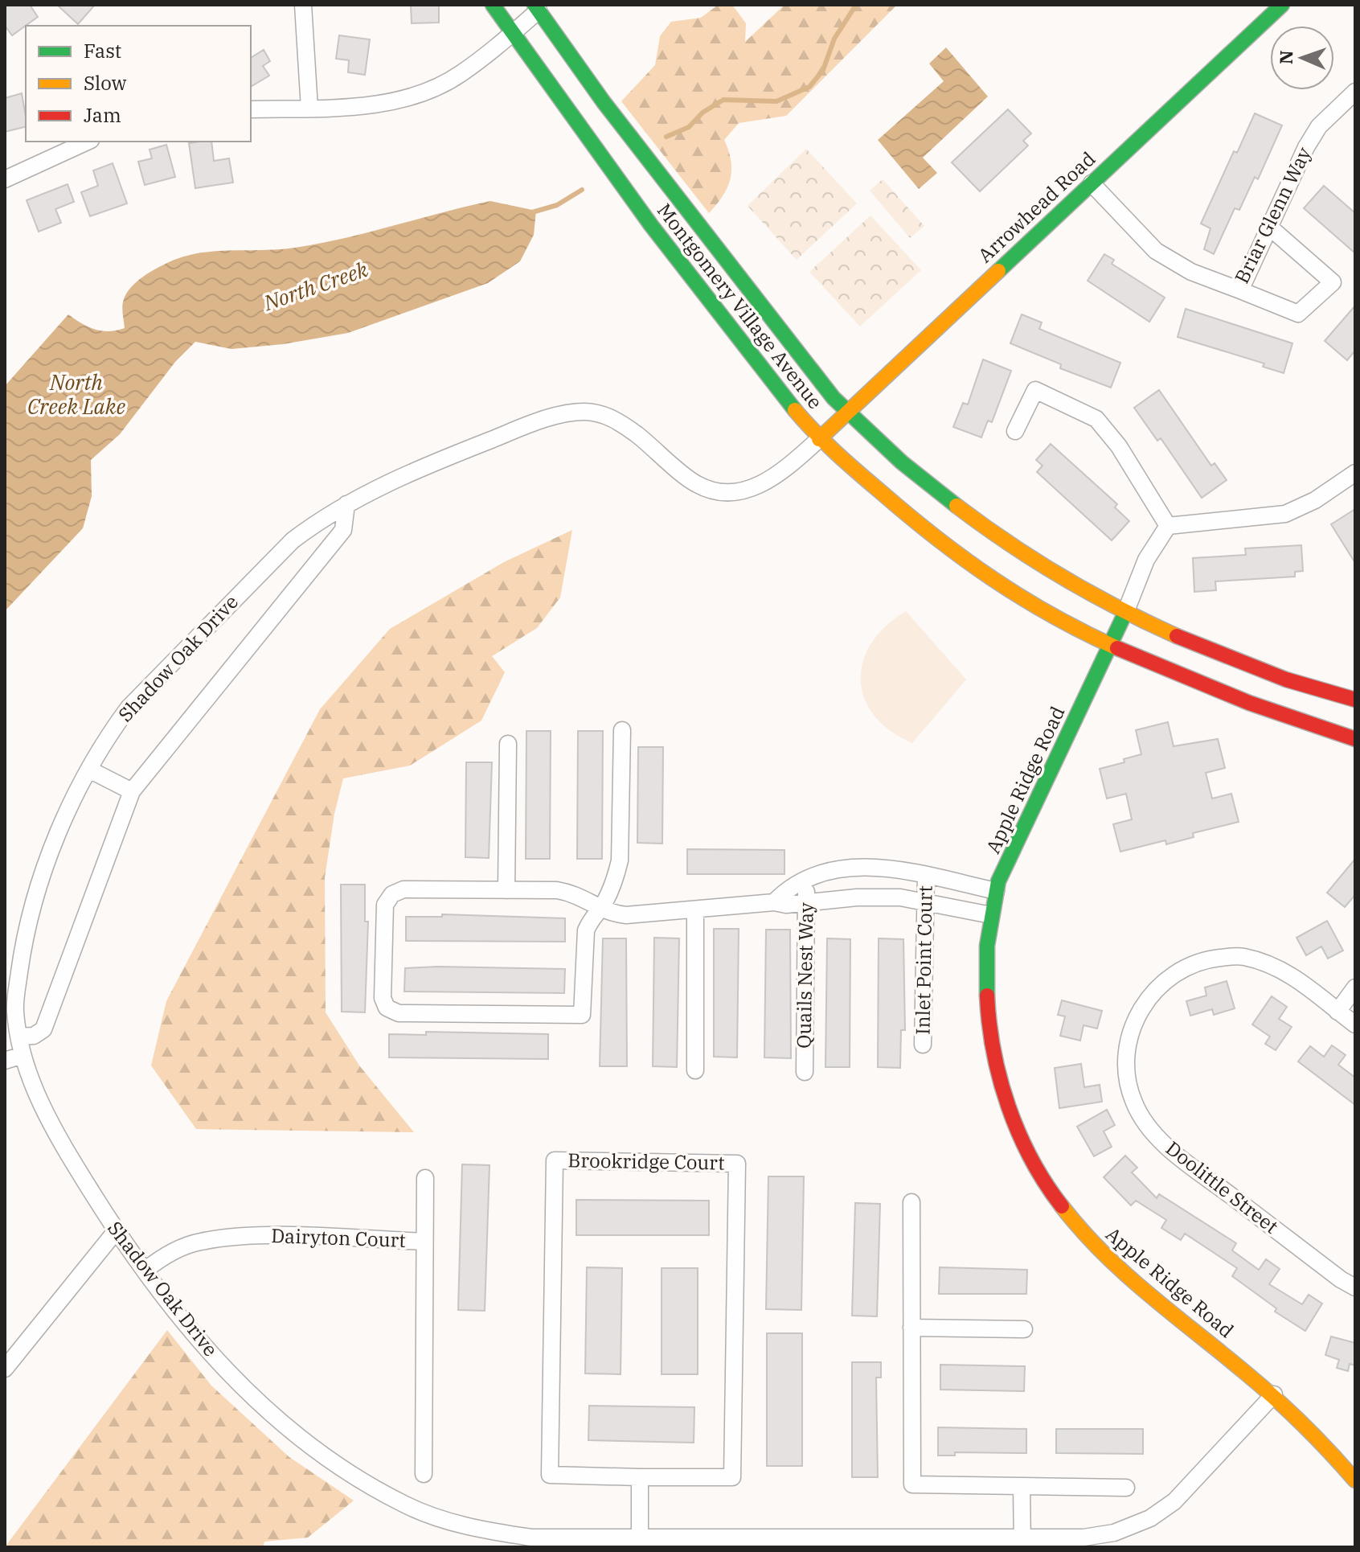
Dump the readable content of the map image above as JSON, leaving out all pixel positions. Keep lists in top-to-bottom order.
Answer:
{
  "streets": {
    "main road": ["Arrowhead Road", "Montgomery Village Avenue", "Apple Ridge Road"],
    "street": [
      "Briar Glenn Way",
      "Shadow Oak Drive",
      "Inlet Point Court",
      "Quails Nest Way",
      "Brookridge Court",
      "Doolittle Street",
      "Dairyton Court"
    ]
  },
  "crossings": [
    ["Arrowhead Road", "Briar Glenn Way"],
    ["Arrowhead Road", "Montgomery Village Avenue"],
    ["Arrowhead Road", "Shadow Oak Drive"],
    ["Montgomery Village Avenue", "Shadow Oak Drive"],
    ["Montgomery Village Avenue", "Apple Ridge Road"],
    ["Shadow Oak Drive", "Apple Ridge Road"],
    ["Shadow Oak Drive", "Dairyton Court"]
  ],
  "water": ["North Creek", "North Creek Lake"],
  "legend": ["Fast", "Slow", "Jam"],
  "north": "left"
}
